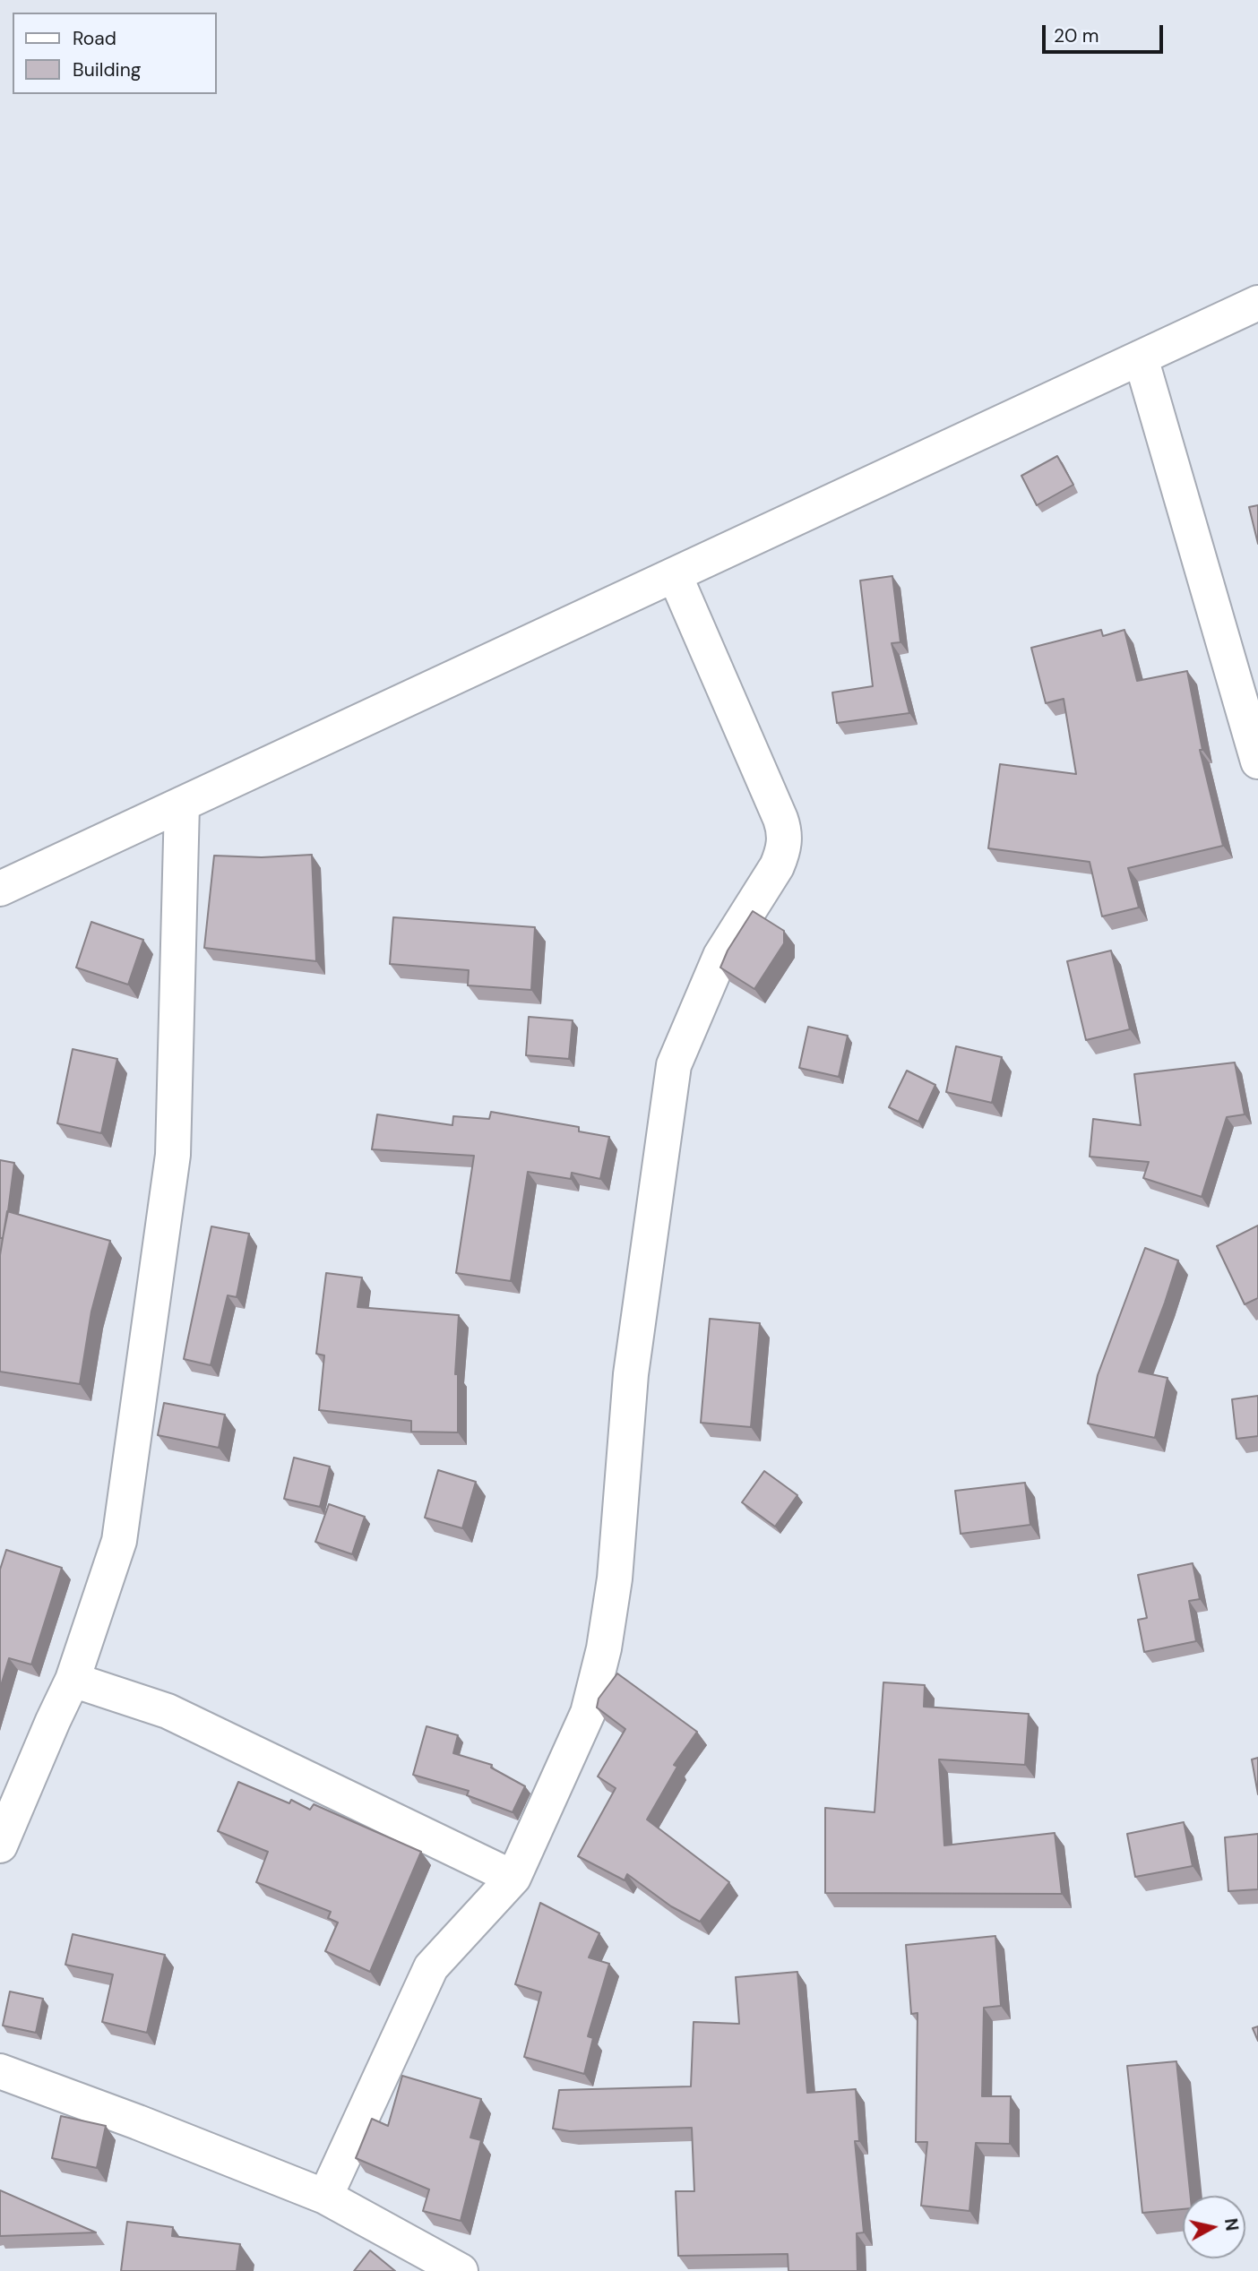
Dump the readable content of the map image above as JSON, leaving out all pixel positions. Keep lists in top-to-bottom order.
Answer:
{
  "legend": ["Road", "Building"],
  "scale_bar": "20 m",
  "north": "right"
}
